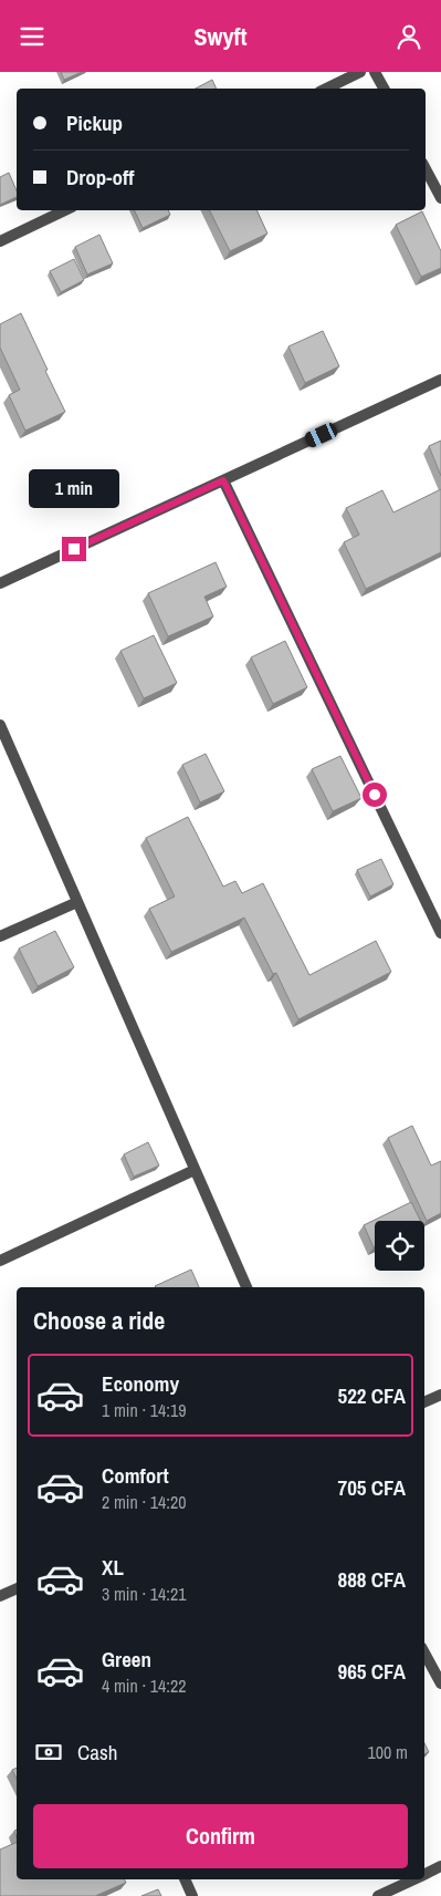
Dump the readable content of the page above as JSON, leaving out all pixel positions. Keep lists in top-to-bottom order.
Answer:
{
  "page": {
    "header": "Swyft",
    "banner": ["Pickup", "Drop-off"],
    "bubble": "1 min",
    "heading": "Choose a ride",
    "list": [
      {
        "name": "Economy",
        "note": "1 min · 14:19",
        "value": "522 CFA"
      },
      {
        "name": "Comfort",
        "note": "2 min · 14:20",
        "value": "705 CFA"
      },
      {
        "name": "XL",
        "note": "3 min · 14:21",
        "value": "888 CFA"
      },
      {
        "name": "Green",
        "note": "4 min · 14:22",
        "value": "965 CFA"
      }
    ],
    "pay": ["Cash", "100 m"],
    "buttons": "Confirm"
  }
}
